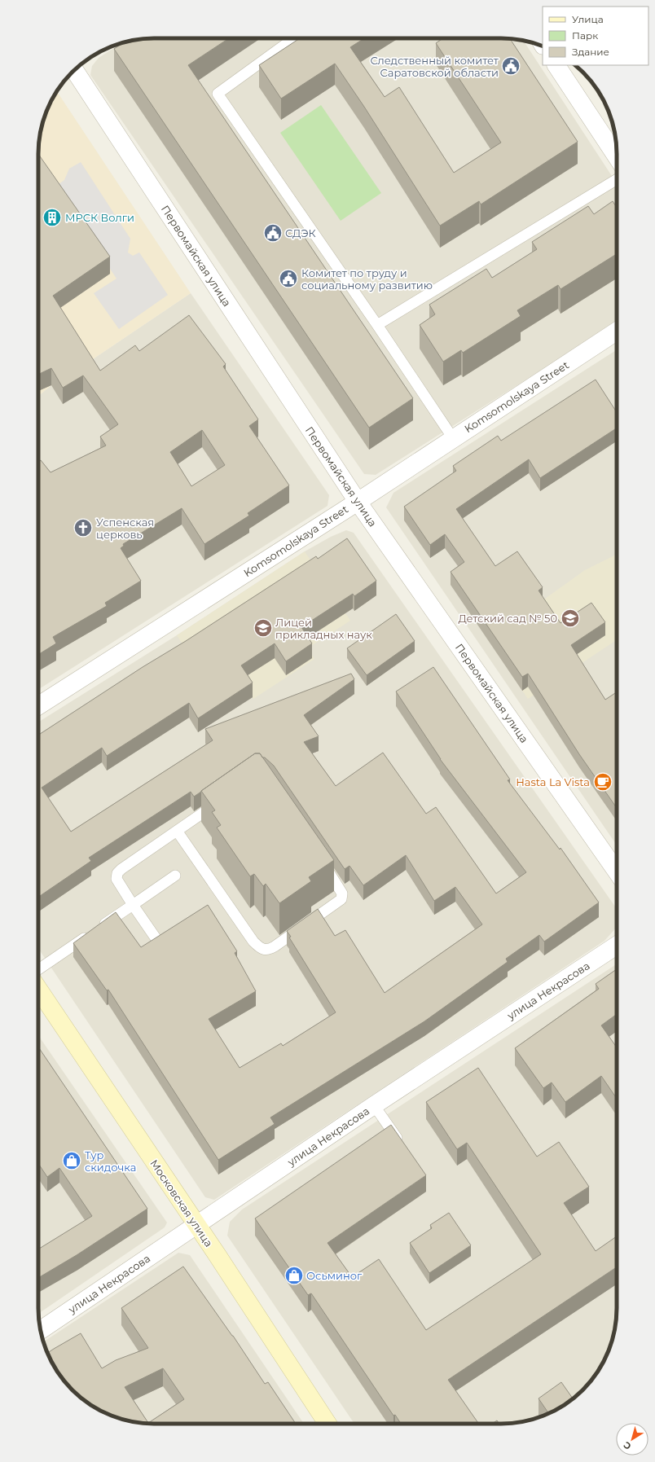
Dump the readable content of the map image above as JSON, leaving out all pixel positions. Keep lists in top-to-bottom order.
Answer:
{
  "streets": {
    "main road": ["Московская улица"],
    "street": ["Первомайская улица", "Komsomolskaya Street", "улица Некрасова"]
  },
  "crossings": [
    ["Первомайская улица", "Komsomolskaya Street"],
    ["улица Некрасова", "Московская улица"]
  ],
  "places": {
    "public building": ["Следственный комитет Саратовской области", "СДЭК", "Комитет по труду и социальному развитию"],
    "building": ["МРСК Волги"],
    "church": ["Успенская церковь"],
    "school or university": ["Детский сад № 50", "Лицей прикладных наук"],
    "cafe": ["Hasta La Vista"],
    "shop": ["Тур скидочка", "Осьминог"]
  },
  "legend": ["Улица", "Парк", "Здание"],
  "north": "bottom left"
}
